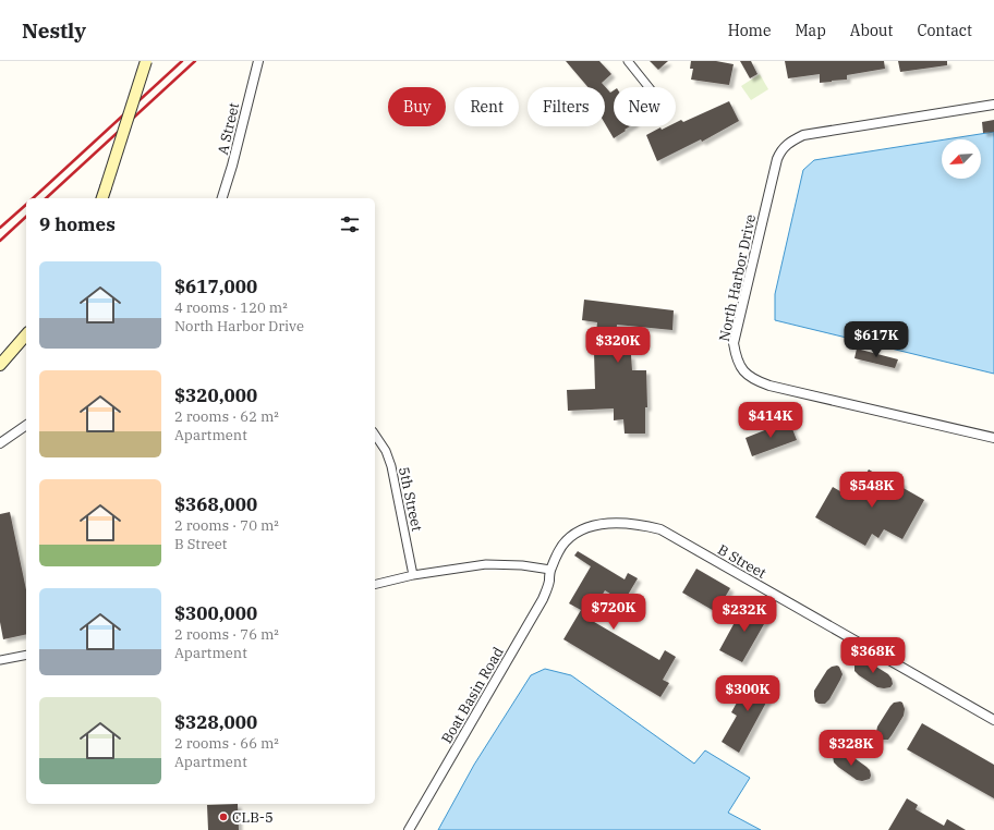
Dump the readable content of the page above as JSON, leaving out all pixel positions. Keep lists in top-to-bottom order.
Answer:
{
  "streets": {
    "street": [
      "A Street",
      "North Harbor Drive",
      "5th Street",
      "B Street",
      "Boat Basin Road"
    ]
  },
  "crossings": [
    ["B Street", "Boat Basin Road"]
  ],
  "places": ["CLB-5"],
  "north": "bottom left",
  "page": {
    "header": "Nestly",
    "nav": [
      "Home",
      "Map",
      "About",
      "Contact"
    ],
    "chip": [
      "Buy",
      "Rent",
      "Filters",
      "New"
    ],
    "heading": "9 homes",
    "list": [
      {
        "name": "$617,000",
        "note": "4 rooms · 120 m² · North Harbor Drive"
      },
      {
        "name": "$320,000",
        "note": "2 rooms · 62 m² · Apartment"
      },
      {
        "name": "$368,000",
        "note": "2 rooms · 70 m² · B Street"
      },
      {
        "name": "$300,000",
        "note": "2 rooms · 76 m² · Apartment"
      },
      {
        "name": "$328,000",
        "note": "2 rooms · 66 m² · Apartment"
      }
    ],
    "price": [
      "$617K",
      "$320K",
      "$414K",
      "$548K",
      "$720K",
      "$232K",
      "$368K",
      "$300K",
      "$328K"
    ]
  }
}
